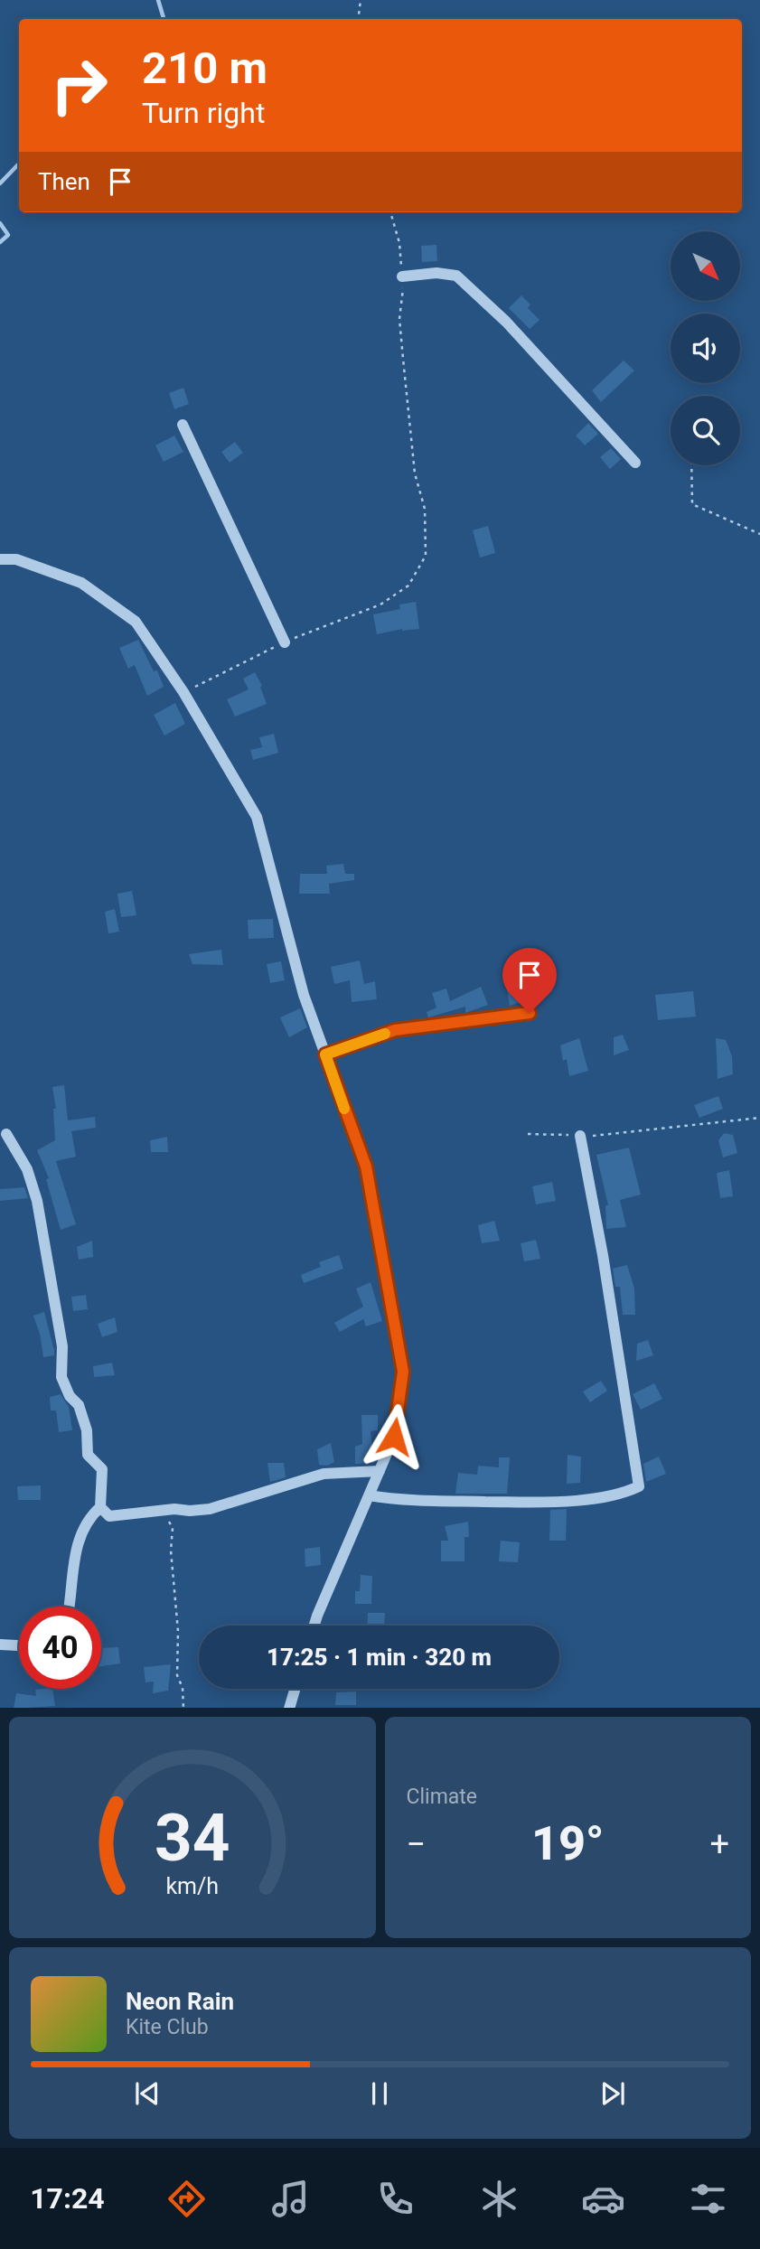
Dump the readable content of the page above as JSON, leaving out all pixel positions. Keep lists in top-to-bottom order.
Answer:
{
  "north": "bottom right",
  "page": {
    "turn": ["210 m", "Turn right"],
    "then": "Then",
    "limit": "40",
    "trip": "17:25 · 1 min · 320 m",
    "tile": "Climate",
    "heat": ["−", "19°", "+"],
    "song": ["Neon Rain", "Kite Club"],
    "tabs": "17:24",
    "gauge": ["34", "km/h"]
  }
}
